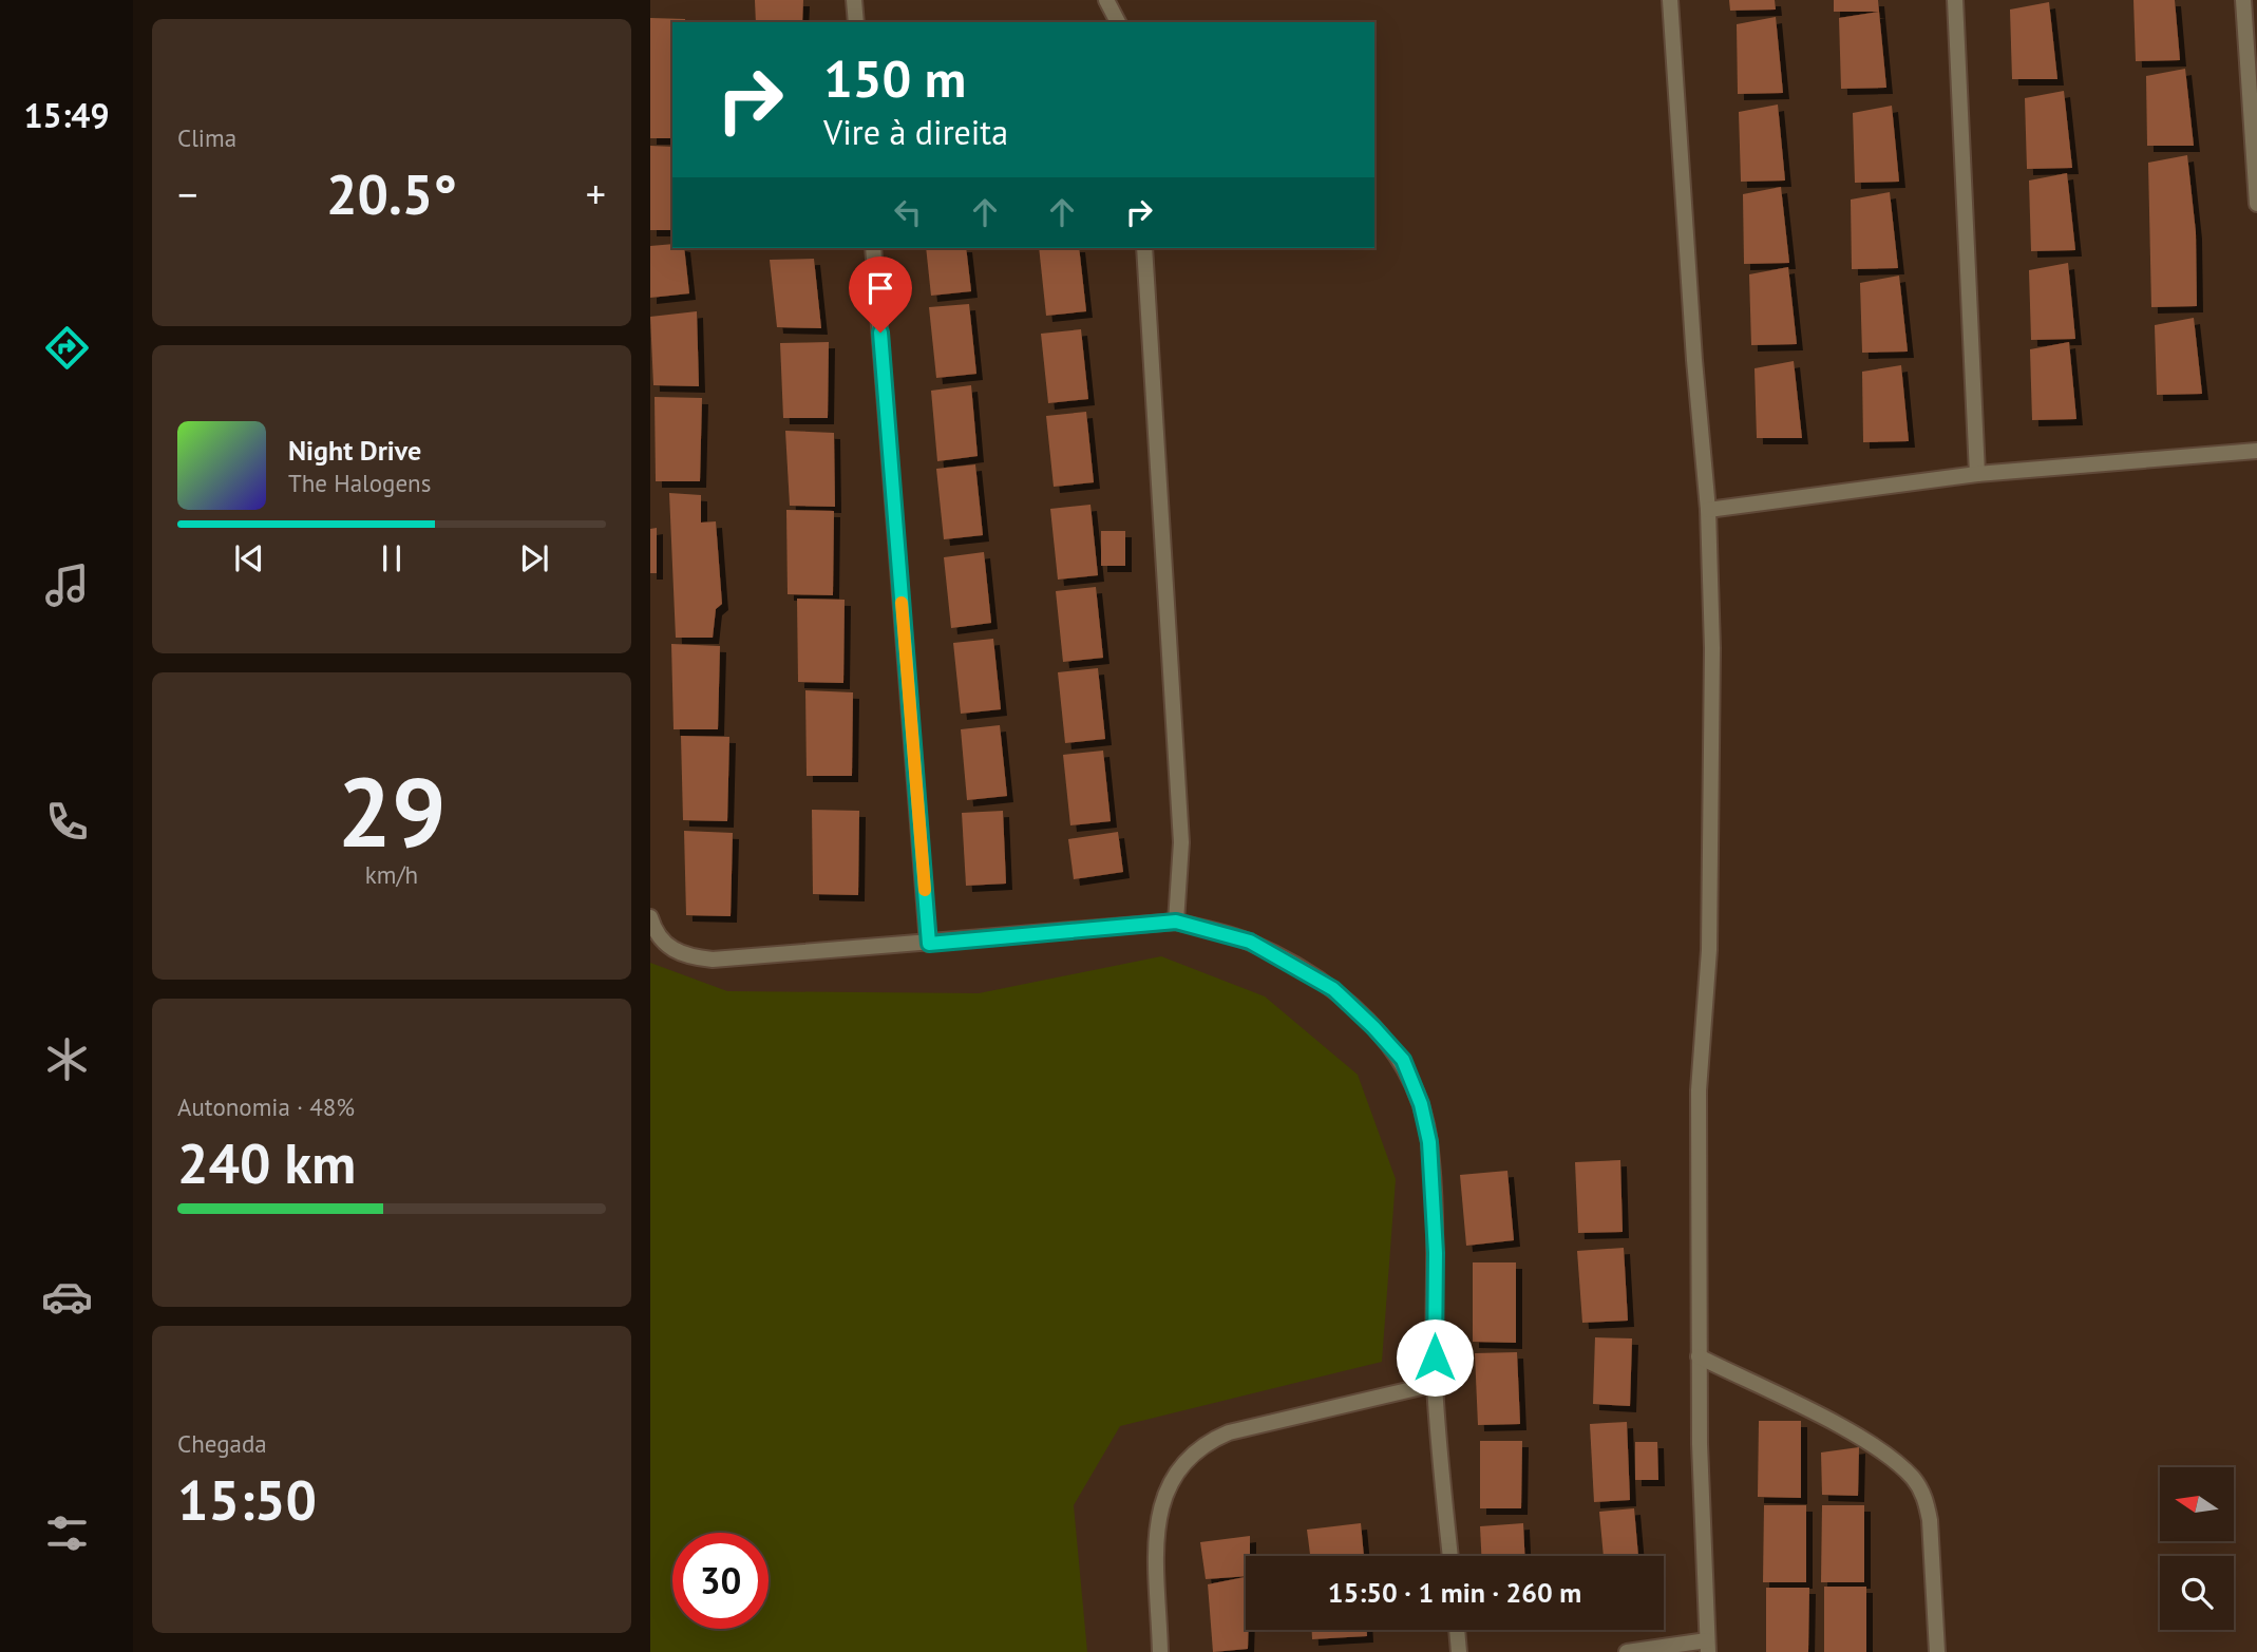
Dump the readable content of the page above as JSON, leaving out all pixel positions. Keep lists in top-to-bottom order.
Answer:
{
  "north": "left",
  "page": {
    "tabs": "15:49",
    "tile": [
      "Clima",
      ["29", "km/h"],
      ["Autonomia · 48%", "240 km"],
      ["Chegada", "15:50"]
    ],
    "turn": ["150 m", "Vire à direita"],
    "heat": ["−", "20.5°", "+"],
    "song": ["Night Drive", "The Halogens"],
    "limit": "30",
    "trip": "15:50 · 1 min · 260 m"
  }
}
